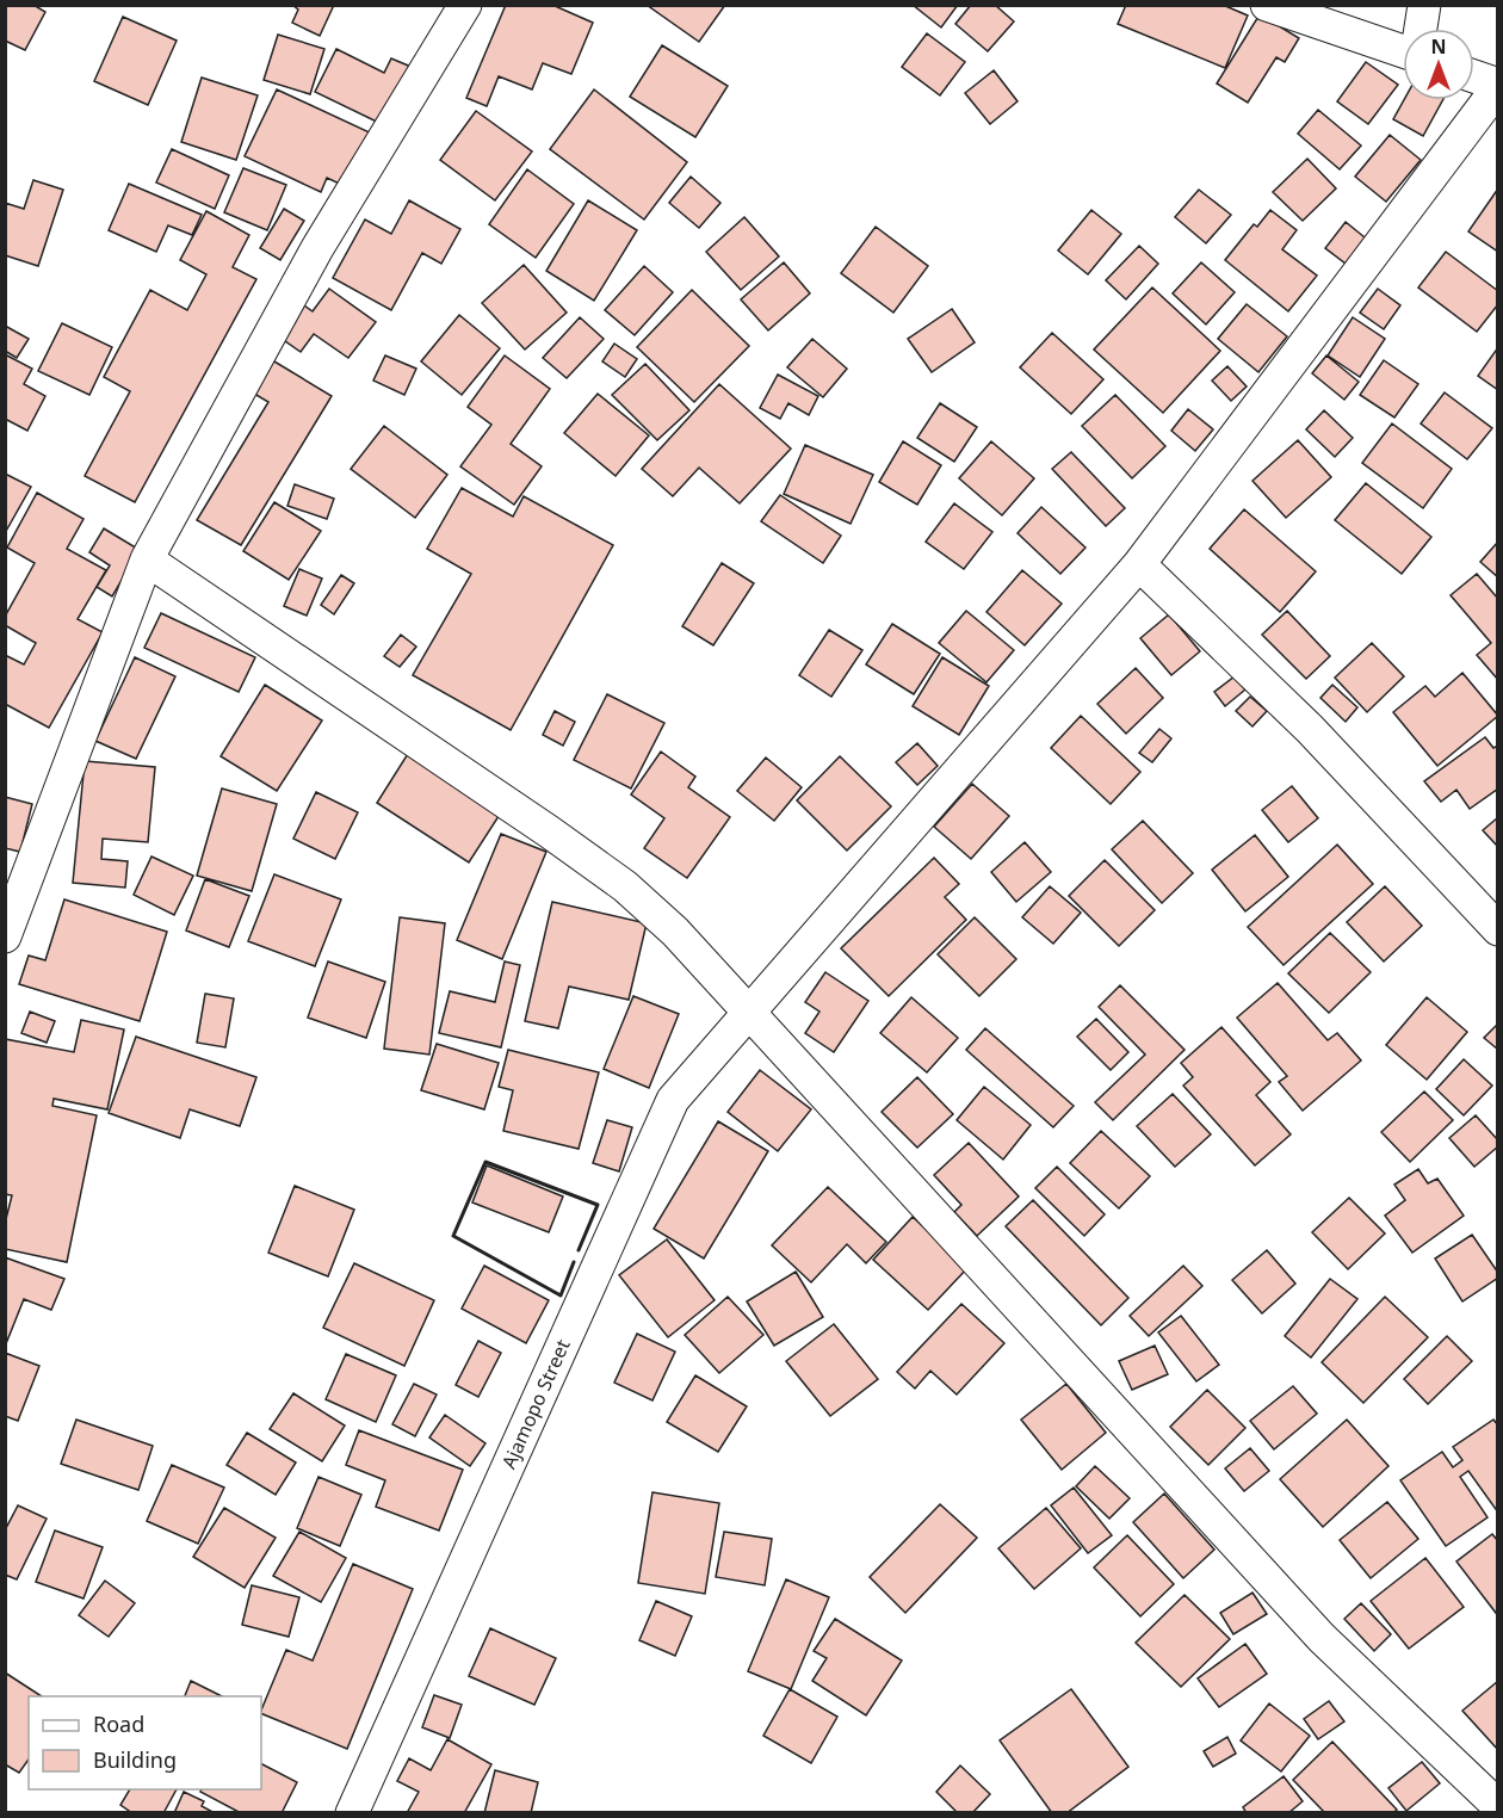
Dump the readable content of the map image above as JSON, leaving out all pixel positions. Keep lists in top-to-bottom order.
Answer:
{
  "streets": {
    "street": ["Ajamopo Street"]
  },
  "legend": ["Road", "Building"],
  "north": "top"
}
